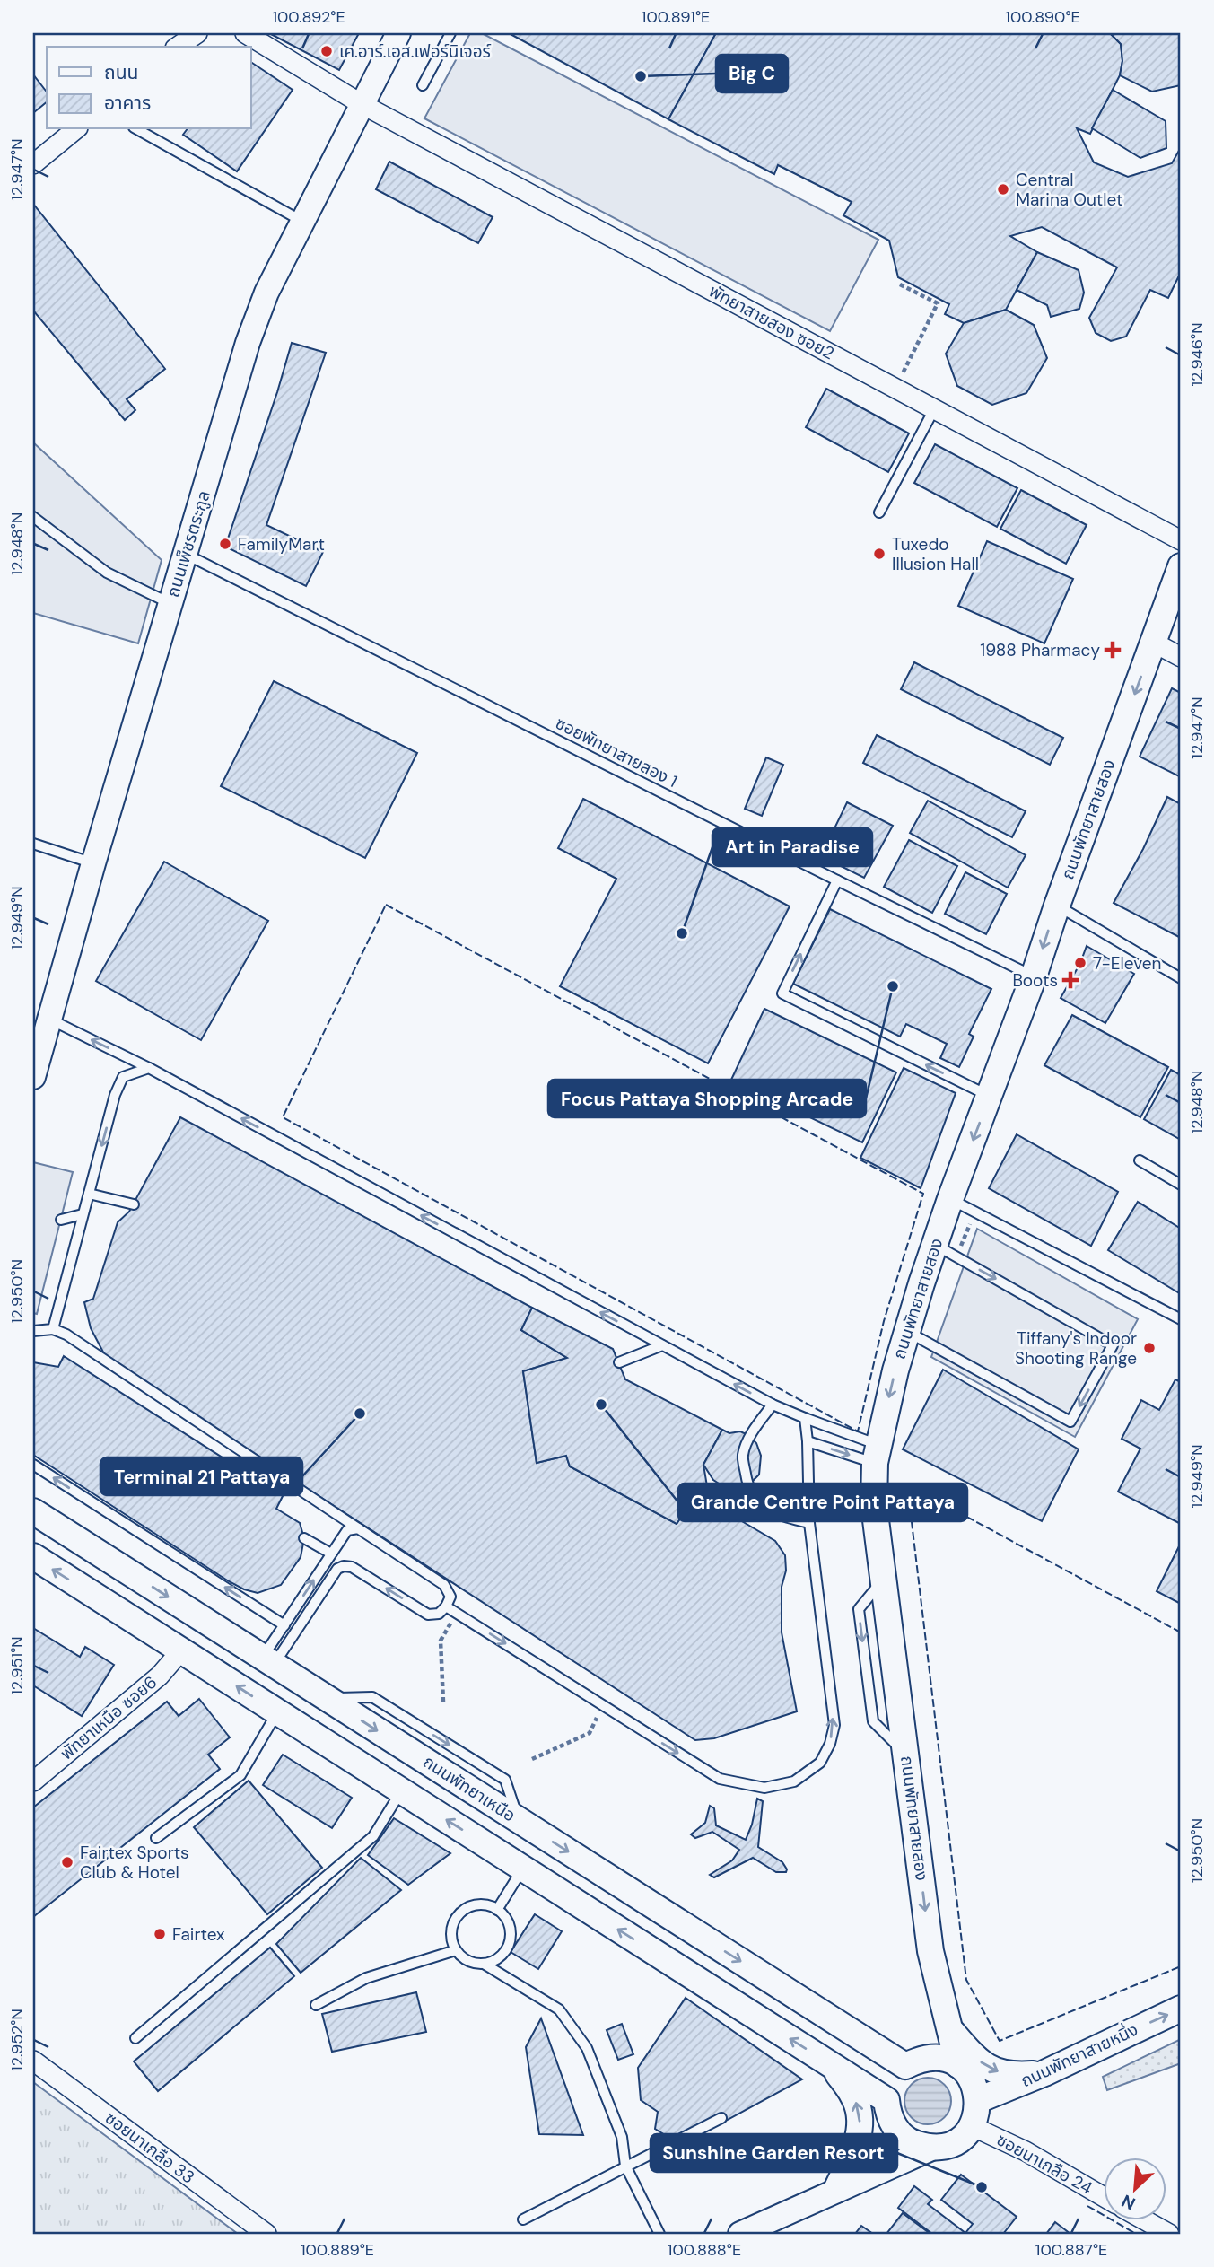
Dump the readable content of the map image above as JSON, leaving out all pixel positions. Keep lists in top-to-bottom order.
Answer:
{
  "streets": {
    "main road": ["ถนนพัทยาสายสอง", "ถนนพัทยาเหนือ", "ถนนพัทยาสายหนึ่ง"],
    "street": [
      "พัทยาสายสอง ซอย2",
      "ถนนเพ็ชรตระกูล",
      "พัทยาเหนือ ซอย6",
      "ซอยนาเกลือ 33",
      "ซอยนาเกลือ 24"
    ],
    "lane": ["ซอยพัทยาสายสอง 1"]
  },
  "crossings": [
    ["พัทยาสายสอง ซอย2", "ถนนเพ็ชรตระกูล"],
    ["ถนนเพ็ชรตระกูล", "ซอยพัทยาสายสอง 1"],
    ["ซอยพัทยาสายสอง 1", "ถนนพัทยาสายสอง"],
    ["ถนนพัทยาสายสอง", "ถนนพัทยาเหนือ"],
    ["ถนนพัทยาสายสอง", "ถนนพัทยาสายหนึ่ง"]
  ],
  "one_way": ["ถนนพัทยาสายสอง", "ถนนพัทยาสายหนึ่ง"],
  "places": {
    "other": [
      "เค.อาร์.เอส.เฟอร์นิเจอร์",
      "Big C",
      "Central Marina Outlet",
      "FamilyMart",
      "Tuxedo Illusion Hall",
      "Art in Paradise",
      "7-Eleven",
      "Focus Pattaya Shopping Arcade",
      "Tiffany's Indoor Shooting Range",
      "Grande Centre Point Pattaya",
      "Terminal 21 Pattaya",
      "Fairtex Sports Club & Hotel",
      "Fairtex",
      "Sunshine Garden Resort"
    ],
    "health": ["1988 Pharmacy", "Boots"]
  },
  "legend": ["ถนน", "อาคาร"],
  "north": "bottom left",
  "coordinates": [
    "100.892°E",
    "100.891°E",
    "100.890°E",
    "12.947°N",
    "12.946°N",
    "12.948°N",
    "12.949°N",
    "12.950°N",
    "12.951°N",
    "12.952°N",
    "100.889°E",
    "100.888°E",
    "100.887°E"
  ]
}
